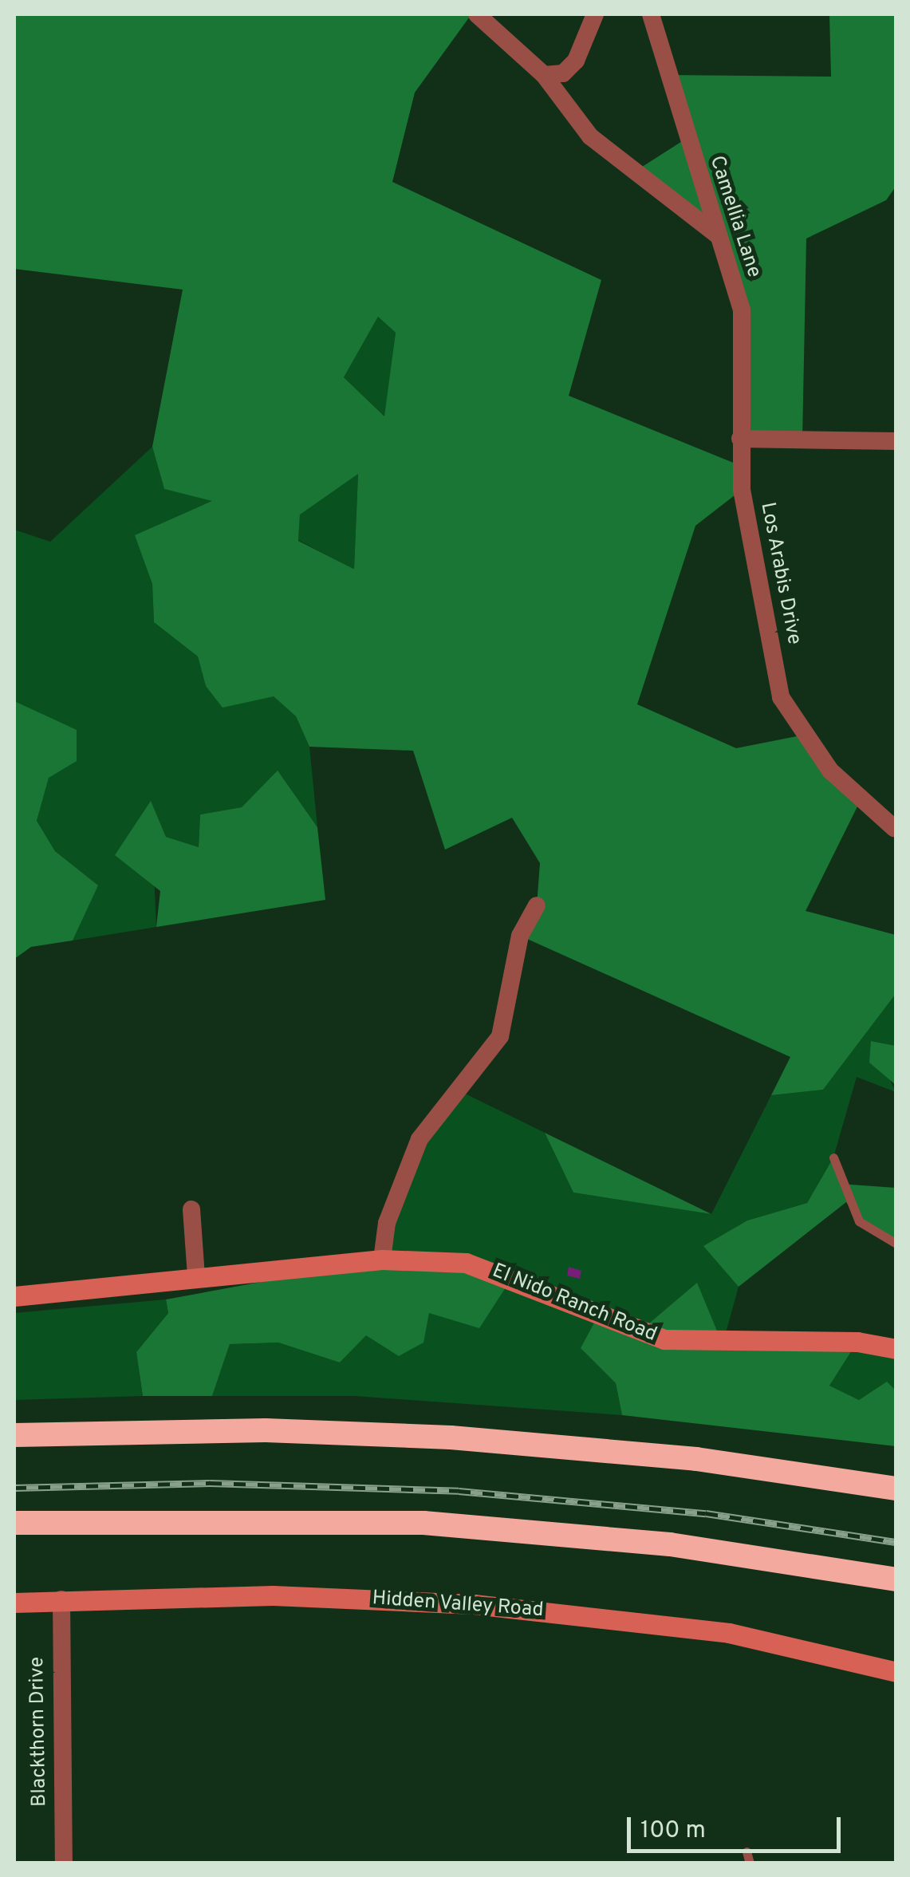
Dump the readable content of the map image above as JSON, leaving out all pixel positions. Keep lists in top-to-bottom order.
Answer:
{
  "streets": {
    "street": [
      "Camellia Lane",
      "Los Arabis Drive",
      "El Nido Ranch Road",
      "Hidden Valley Road",
      "Blackthorn Drive"
    ]
  },
  "crossings": [
    ["Camellia Lane", "Los Arabis Drive"],
    ["Hidden Valley Road", "Blackthorn Drive"]
  ],
  "scale_bar": "100 m"
}
